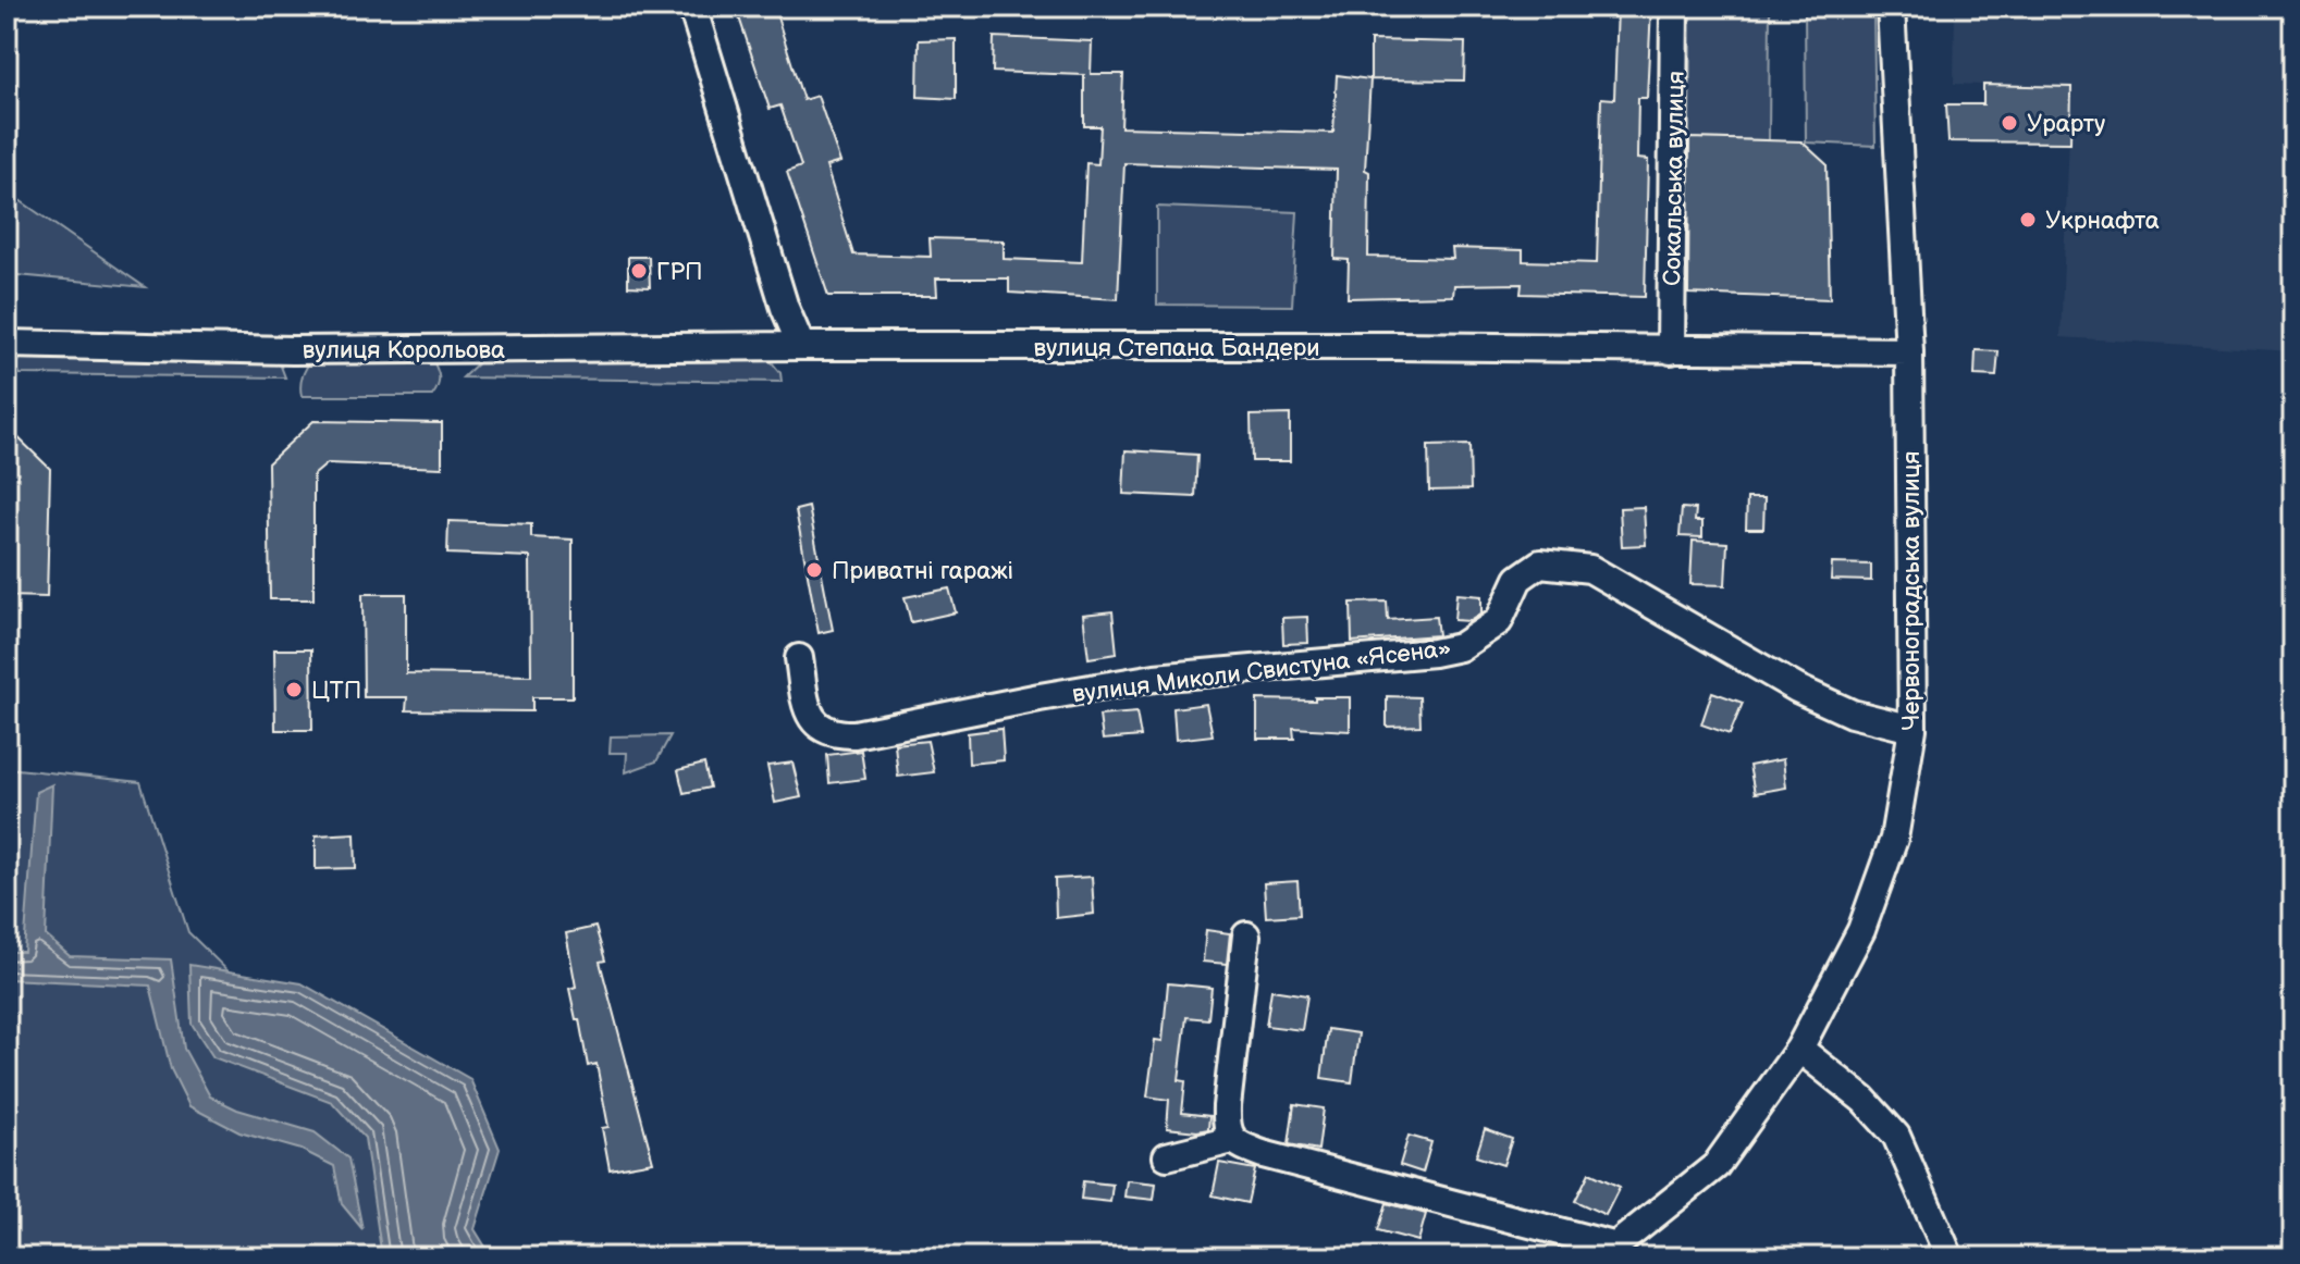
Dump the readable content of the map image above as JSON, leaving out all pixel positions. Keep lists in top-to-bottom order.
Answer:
{
  "streets": {
    "street": [
      "Сокальська вулиця",
      "вулиця Степана Бандери",
      "вулиця Корольова",
      "Червоноградська вулиця",
      "вулиця Миколи Свистуна «Ясена»"
    ]
  },
  "crossings": [
    ["Сокальська вулиця", "вулиця Степана Бандери"],
    ["вулиця Степана Бандери", "вулиця Корольова"],
    ["вулиця Степана Бандери", "Червоноградська вулиця"],
    ["Червоноградська вулиця", "вулиця Миколи Свистуна «Ясена»"]
  ],
  "places": [
    "Урарту",
    "Укрнафта",
    "ГРП",
    "Приватні гаражі",
    "ЦТП"
  ]
}
